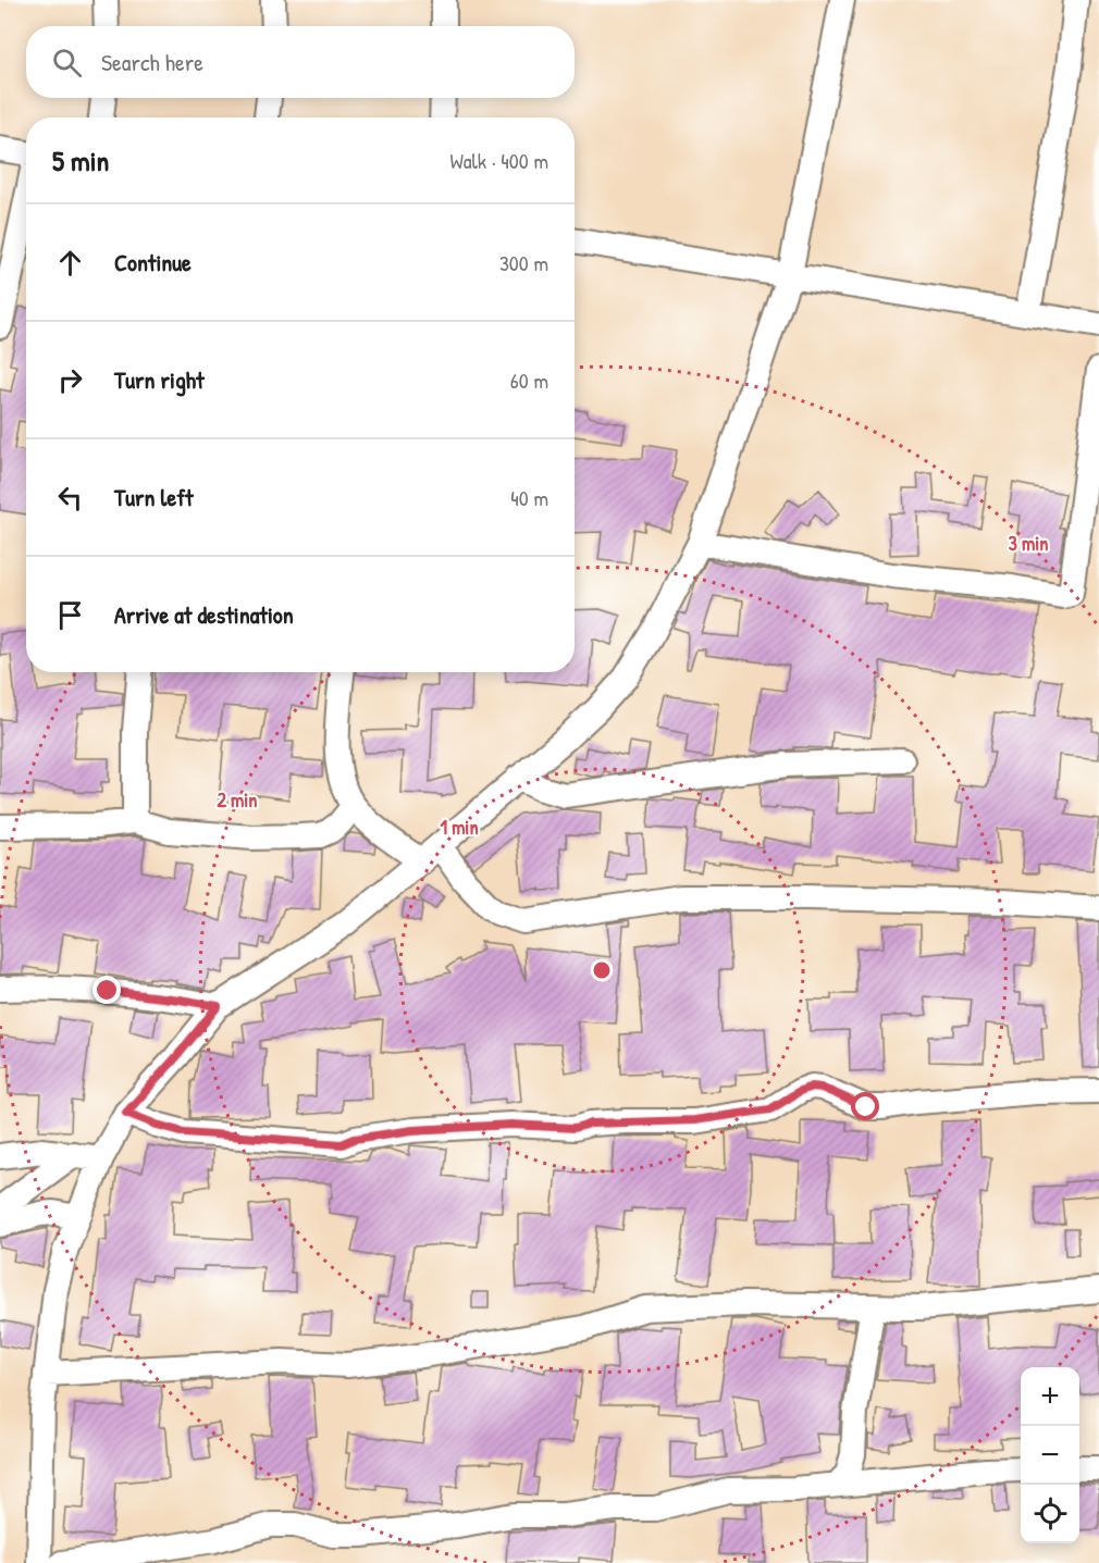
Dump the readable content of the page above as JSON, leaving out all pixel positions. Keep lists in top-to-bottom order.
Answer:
{
  "page": {
    "search": "Search here",
    "heading": ["5 min", "Walk · 400 m"],
    "list": [
      ["Continue", "300 m"],
      ["Turn right", "60 m"],
      ["Turn left", "40 m"],
      "Arrive at destination"
    ],
    "map_buttons": ["+", "−"]
  },
  "rings": ["3 min", "2 min", "1 min"]
}
